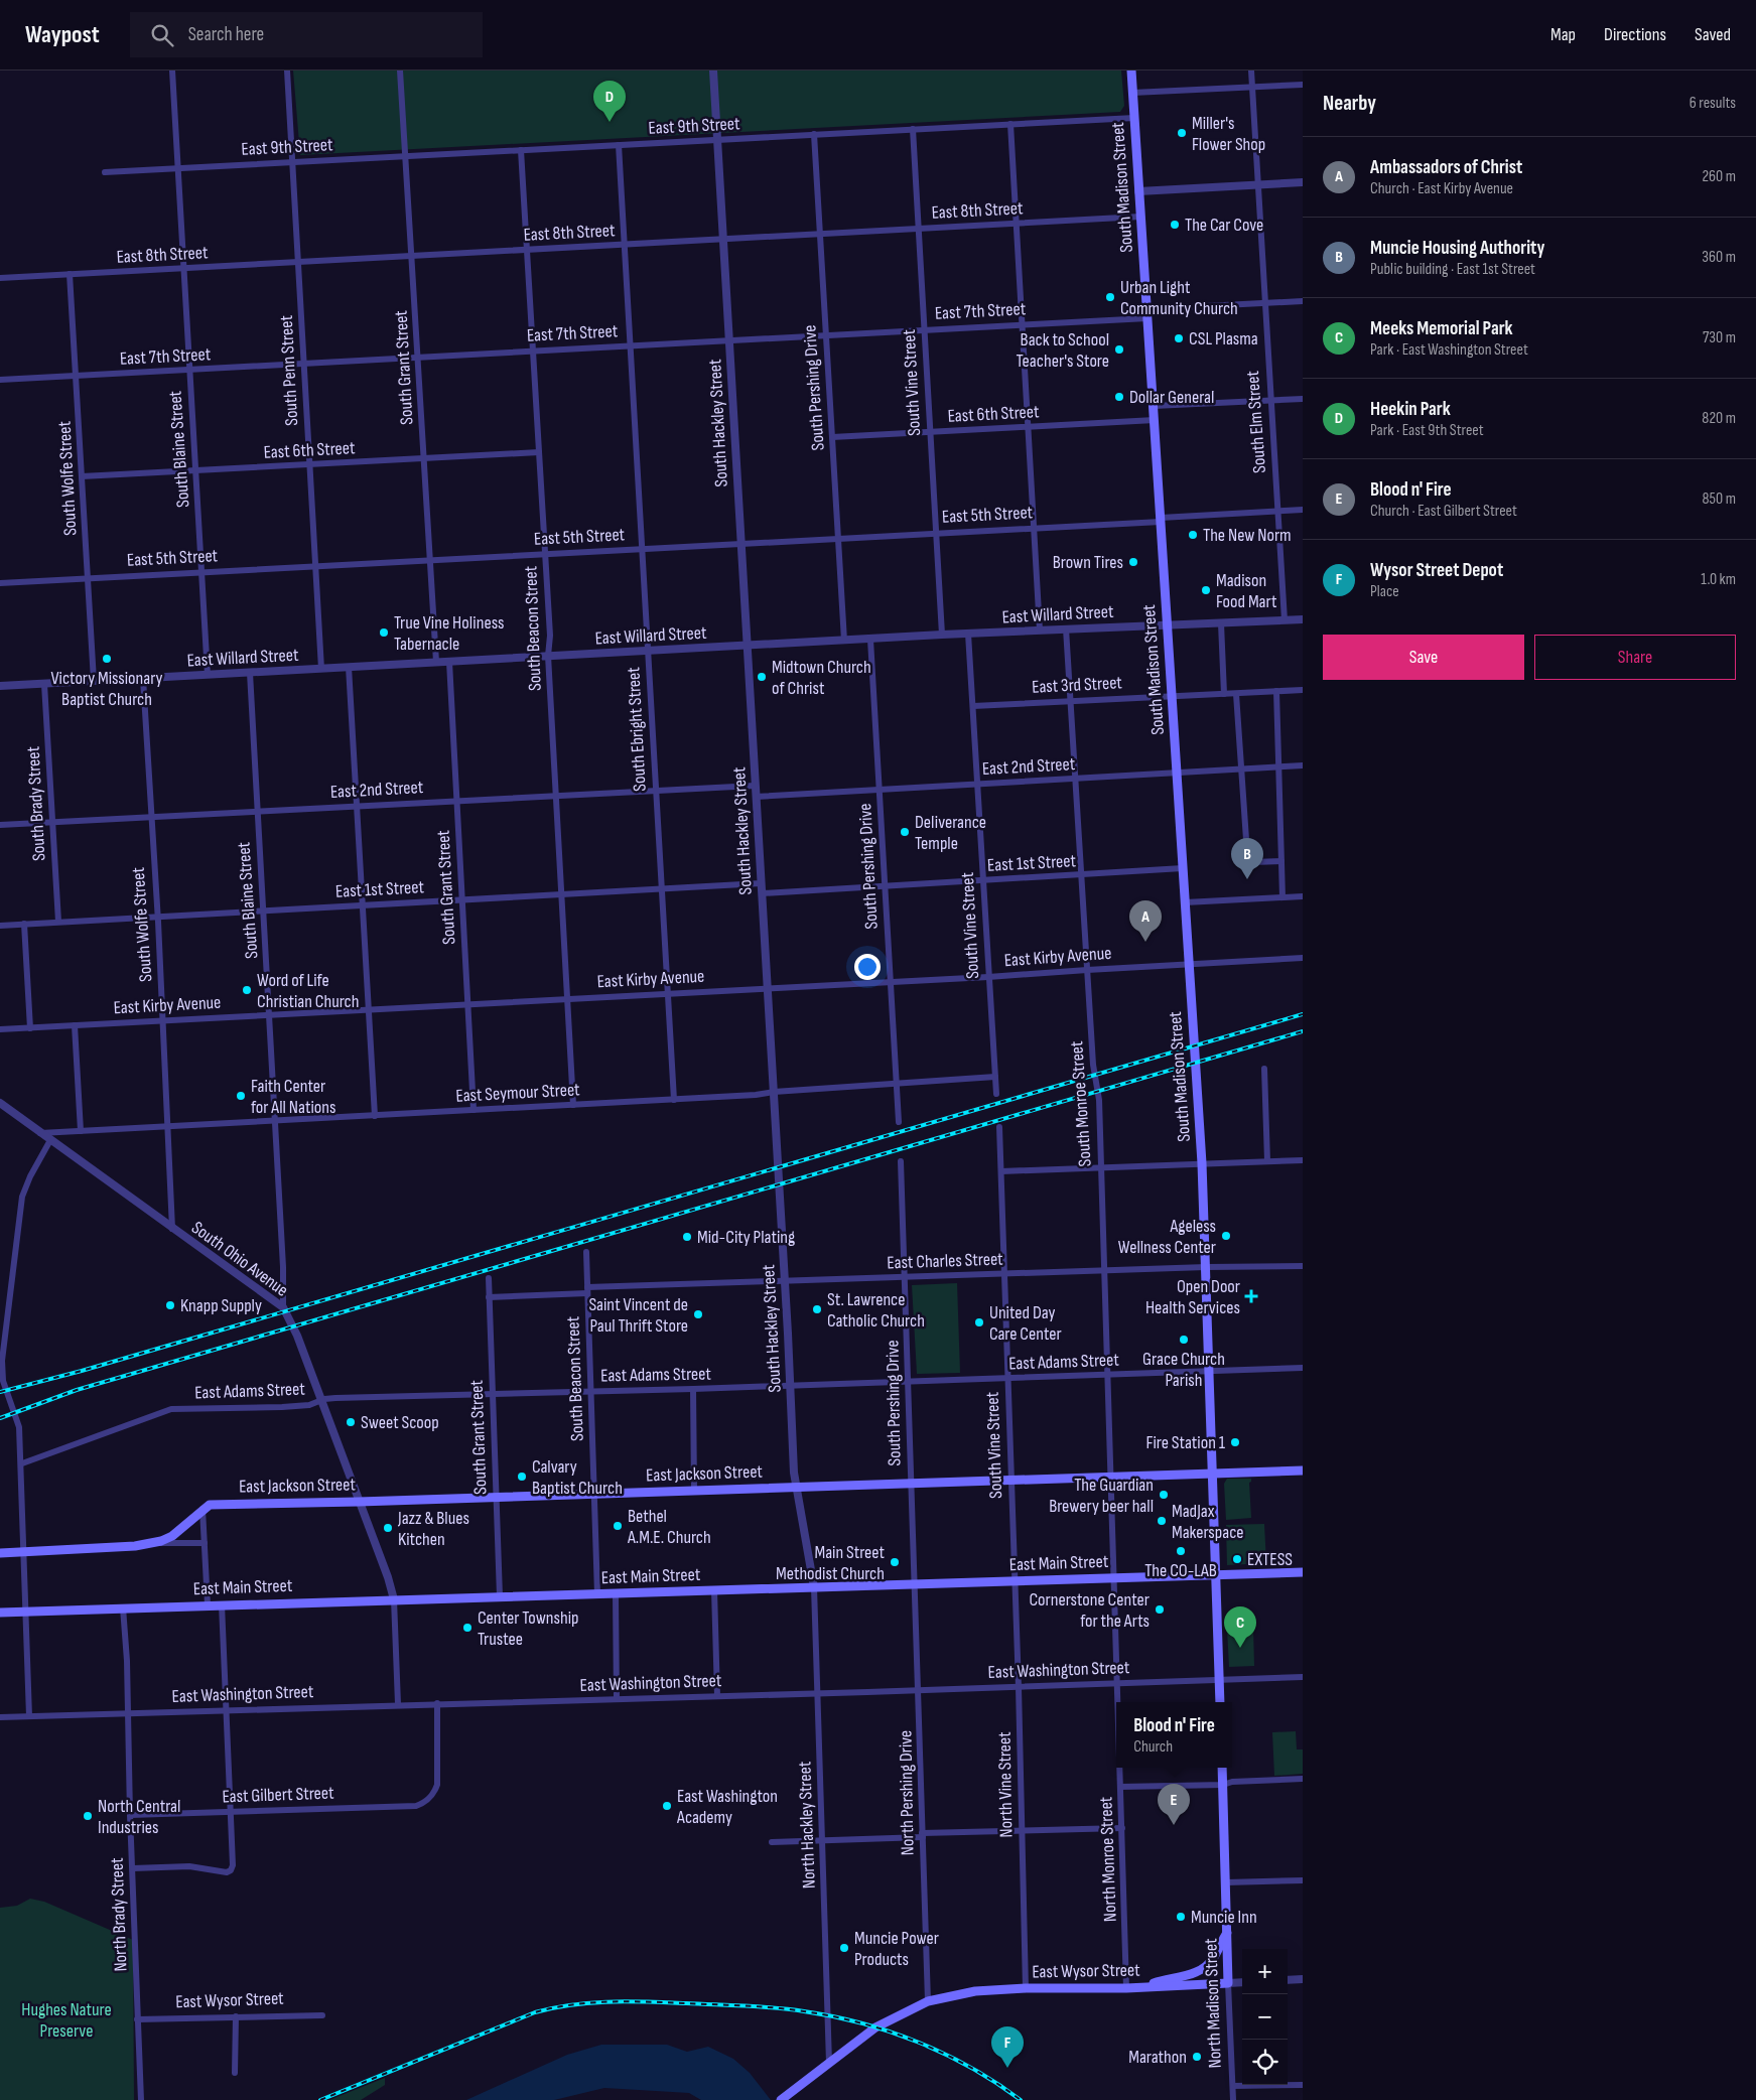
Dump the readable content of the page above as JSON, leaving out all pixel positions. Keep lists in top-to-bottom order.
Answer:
{
  "streets": {
    "main road": [
      "South Madison Street",
      "East Jackson Street",
      "East Main Street",
      "East Wysor Street",
      "North Madison Street"
    ],
    "street": [
      "East 9th Street",
      "East 8th Street",
      "East 7th Street",
      "South Grant Street",
      "South Penn Street",
      "South Vine Street",
      "South Pershing Drive",
      "East 6th Street",
      "South Elm Street",
      "South Hackley Street",
      "South Blaine Street",
      "South Wolfe Street",
      "East 5th Street",
      "East Willard Street",
      "South Beacon Street",
      "East 3rd Street",
      "South Ebright Street",
      "East 2nd Street",
      "South Brady Street",
      "East 1st Street",
      "East Kirby Avenue",
      "East Seymour Street",
      "South Monroe Street",
      "South Ohio Avenue",
      "East Charles Street",
      "East Adams Street",
      "East Washington Street",
      "North Vine Street",
      "North Pershing Drive",
      "East Gilbert Street",
      "North Hackley Street",
      "North Monroe Street",
      "North Brady Street"
    ]
  },
  "crossings": [
    ["East 9th Street", "South Madison Street"],
    ["East 9th Street", "South Grant Street"],
    ["East 9th Street", "South Penn Street"],
    ["East 9th Street", "South Vine Street"],
    ["East 9th Street", "South Pershing Drive"],
    ["East 9th Street", "South Hackley Street"],
    ["East 9th Street", "South Blaine Street"],
    ["East 9th Street", "South Beacon Street"],
    ["East 9th Street", "South Ebright Street"],
    ["South Madison Street", "East 8th Street"],
    ["South Madison Street", "East 7th Street"],
    ["South Madison Street", "East 6th Street"],
    ["South Madison Street", "East 5th Street"],
    ["South Madison Street", "East Willard Street"],
    ["South Madison Street", "East 3rd Street"],
    ["South Madison Street", "East 2nd Street"],
    ["South Madison Street", "East 1st Street"],
    ["South Madison Street", "East Kirby Avenue"],
    ["South Madison Street", "East Charles Street"],
    ["South Madison Street", "East Adams Street"],
    ["South Madison Street", "East Jackson Street"],
    ["South Madison Street", "East Main Street"],
    ["South Madison Street", "East Washington Street"],
    ["East 8th Street", "South Grant Street"],
    ["East 8th Street", "South Penn Street"],
    ["East 8th Street", "South Vine Street"],
    ["East 8th Street", "South Pershing Drive"],
    ["East 8th Street", "South Hackley Street"],
    ["East 8th Street", "South Blaine Street"],
    ["East 8th Street", "South Wolfe Street"],
    ["East 8th Street", "South Beacon Street"],
    ["East 8th Street", "South Ebright Street"],
    ["East 7th Street", "South Grant Street"],
    ["East 7th Street", "South Penn Street"],
    ["East 7th Street", "South Vine Street"],
    ["East 7th Street", "South Pershing Drive"],
    ["East 7th Street", "South Elm Street"],
    ["East 7th Street", "South Hackley Street"],
    ["East 7th Street", "South Blaine Street"],
    ["East 7th Street", "South Wolfe Street"],
    ["East 7th Street", "South Beacon Street"],
    ["East 7th Street", "South Ebright Street"],
    ["South Grant Street", "East 6th Street"],
    ["South Grant Street", "East 5th Street"],
    ["South Grant Street", "East Willard Street"],
    ["South Grant Street", "East 2nd Street"],
    ["South Grant Street", "East 1st Street"],
    ["South Grant Street", "East Kirby Avenue"],
    ["South Grant Street", "East Seymour Street"],
    ["South Grant Street", "East Charles Street"],
    ["South Grant Street", "East Adams Street"],
    ["South Grant Street", "East Jackson Street"],
    ["South Grant Street", "East Main Street"],
    ["South Penn Street", "East 6th Street"],
    ["South Penn Street", "East 5th Street"],
    ["South Penn Street", "East Willard Street"],
    ["South Vine Street", "East 6th Street"],
    ["South Vine Street", "East 5th Street"],
    ["South Vine Street", "East Willard Street"],
    ["South Vine Street", "East 3rd Street"],
    ["South Vine Street", "East 2nd Street"],
    ["South Vine Street", "East 1st Street"],
    ["South Vine Street", "East Kirby Avenue"],
    ["South Vine Street", "East Seymour Street"],
    ["South Vine Street", "East Charles Street"],
    ["South Vine Street", "East Adams Street"],
    ["South Vine Street", "East Jackson Street"],
    ["South Vine Street", "East Main Street"],
    ["South Vine Street", "North Vine Street"],
    ["South Pershing Drive", "East 6th Street"],
    ["South Pershing Drive", "East 5th Street"],
    ["South Pershing Drive", "East Willard Street"],
    ["South Pershing Drive", "East 2nd Street"],
    ["South Pershing Drive", "East 1st Street"],
    ["South Pershing Drive", "East Kirby Avenue"],
    ["South Pershing Drive", "East Seymour Street"],
    ["South Pershing Drive", "East Charles Street"],
    ["South Pershing Drive", "East Adams Street"],
    ["South Pershing Drive", "East Jackson Street"],
    ["South Pershing Drive", "East Main Street"],
    ["South Pershing Drive", "North Pershing Drive"],
    ["East 6th Street", "South Blaine Street"],
    ["East 6th Street", "South Wolfe Street"],
    ["East 6th Street", "South Beacon Street"],
    ["South Elm Street", "East 5th Street"],
    ["South Elm Street", "East Willard Street"],
    ["South Hackley Street", "East 5th Street"],
    ["South Hackley Street", "East Willard Street"],
    ["South Hackley Street", "East 2nd Street"],
    ["South Hackley Street", "East 1st Street"],
    ["South Hackley Street", "East Kirby Avenue"],
    ["South Hackley Street", "East Seymour Street"],
    ["South Hackley Street", "East Charles Street"],
    ["South Hackley Street", "East Adams Street"],
    ["South Hackley Street", "East Jackson Street"],
    ["South Hackley Street", "East Main Street"],
    ["South Hackley Street", "North Hackley Street"],
    ["South Blaine Street", "East 5th Street"],
    ["South Blaine Street", "East Willard Street"],
    ["South Blaine Street", "East 2nd Street"],
    ["South Blaine Street", "East 1st Street"],
    ["South Blaine Street", "East Kirby Avenue"],
    ["South Blaine Street", "East Seymour Street"],
    ["South Blaine Street", "South Ohio Avenue"],
    ["South Wolfe Street", "East 5th Street"],
    ["South Wolfe Street", "East Willard Street"],
    ["South Wolfe Street", "East 2nd Street"],
    ["South Wolfe Street", "East 1st Street"],
    ["South Wolfe Street", "East Kirby Avenue"],
    ["South Wolfe Street", "East Seymour Street"],
    ["South Wolfe Street", "South Ohio Avenue"],
    ["East 5th Street", "South Beacon Street"],
    ["East 5th Street", "South Ebright Street"],
    ["East Willard Street", "South Beacon Street"],
    ["East Willard Street", "South Ebright Street"],
    ["East Willard Street", "South Brady Street"],
    ["East Willard Street", "South Monroe Street"],
    ["South Beacon Street", "East 2nd Street"],
    ["South Beacon Street", "East 1st Street"],
    ["South Beacon Street", "East Kirby Avenue"],
    ["South Beacon Street", "East Seymour Street"],
    ["South Beacon Street", "East Charles Street"],
    ["South Beacon Street", "East Adams Street"],
    ["South Beacon Street", "East Jackson Street"],
    ["South Beacon Street", "East Main Street"],
    ["East 3rd Street", "South Monroe Street"],
    ["South Ebright Street", "East 2nd Street"],
    ["South Ebright Street", "East 1st Street"],
    ["South Ebright Street", "East Kirby Avenue"],
    ["South Ebright Street", "East Seymour Street"],
    ["East 2nd Street", "South Brady Street"],
    ["East 2nd Street", "South Monroe Street"],
    ["South Brady Street", "East 1st Street"],
    ["East 1st Street", "South Monroe Street"],
    ["East Kirby Avenue", "South Monroe Street"],
    ["East Seymour Street", "South Ohio Avenue"],
    ["South Monroe Street", "East Charles Street"],
    ["South Monroe Street", "East Adams Street"],
    ["South Monroe Street", "East Jackson Street"],
    ["South Monroe Street", "East Main Street"],
    ["South Monroe Street", "North Monroe Street"],
    ["South Ohio Avenue", "East Adams Street"],
    ["South Ohio Avenue", "East Jackson Street"],
    ["South Ohio Avenue", "East Main Street"],
    ["East Main Street", "North Vine Street"],
    ["East Main Street", "North Pershing Drive"],
    ["East Main Street", "North Hackley Street"],
    ["East Main Street", "North Monroe Street"],
    ["East Main Street", "North Brady Street"],
    ["East Washington Street", "North Vine Street"],
    ["East Washington Street", "North Pershing Drive"],
    ["East Washington Street", "East Gilbert Street"],
    ["East Washington Street", "North Hackley Street"],
    ["East Washington Street", "North Monroe Street"],
    ["East Washington Street", "North Brady Street"],
    ["North Vine Street", "East Wysor Street"],
    ["North Pershing Drive", "East Wysor Street"],
    ["East Gilbert Street", "North Brady Street"],
    ["North Hackley Street", "East Wysor Street"],
    ["North Monroe Street", "East Wysor Street"],
    ["North Brady Street", "East Wysor Street"],
    ["East Wysor Street", "North Madison Street"]
  ],
  "parks": ["Hughes Nature Preserve"],
  "places": {
    "other": [
      "Miller's Flower Shop",
      "The Car Cove",
      "Urban Light Community Church",
      "CSL Plasma",
      "Back to School Teacher's Store",
      "Dollar General",
      "The New Norm",
      "Brown Tires",
      "Madison Food Mart",
      "True Vine Holiness Tabernacle",
      "Victory Missionary Baptist Church",
      "Midtown Church of Christ",
      "Deliverance Temple",
      "Word of Life Christian Church",
      "Faith Center for All Nations",
      "Ageless Wellness Center",
      "Mid-City Plating",
      "Knapp Supply",
      "St. Lawrence Catholic Church",
      "Saint Vincent de Paul Thrift Store",
      "United Day Care Center",
      "Grace Church Parish",
      "Sweet Scoop",
      "Fire Station 1",
      "Calvary Baptist Church",
      "The Guardian Brewery beer hall",
      "MadJax Makerspace",
      "Bethel A.M.E. Church",
      "Jazz & Blues Kitchen",
      "The CO-LAB",
      "EXTESS",
      "Main Street Methodist Church",
      "Cornerstone Center for the Arts",
      "Center Township Trustee",
      "East Washington Academy",
      "North Central Industries",
      "Muncie Inn",
      "Muncie Power Products",
      "Marathon"
    ],
    "health": ["Open Door Health Services"]
  },
  "page": {
    "header": "Waypost",
    "search": "Search here",
    "nav": ["Map", "Directions", "Saved"],
    "heading": ["Nearby", "6 results"],
    "pins": [
      "D",
      "B",
      "A",
      "C",
      "E",
      "F"
    ],
    "list": [
      {
        "mark": "A",
        "name": "Ambassadors of Christ",
        "note": "Church · East Kirby Avenue",
        "value": "260 m"
      },
      {
        "mark": "B",
        "name": "Muncie Housing Authority",
        "note": "Public building · East 1st Street",
        "value": "360 m"
      },
      {
        "mark": "C",
        "name": "Meeks Memorial Park",
        "note": "Park · East Washington Street",
        "value": "730 m"
      },
      {
        "mark": "D",
        "name": "Heekin Park",
        "note": "Park · East 9th Street",
        "value": "820 m"
      },
      {
        "mark": "E",
        "name": "Blood n' Fire",
        "note": "Church · East Gilbert Street",
        "value": "850 m"
      },
      {
        "mark": "F",
        "name": "Wysor Street Depot",
        "note": "Place",
        "value": "1.0 km"
      }
    ],
    "buttons": ["Save", "Share"],
    "popup": ["Blood n' Fire", "Church"],
    "map_buttons": ["+", "−"]
  }
}
